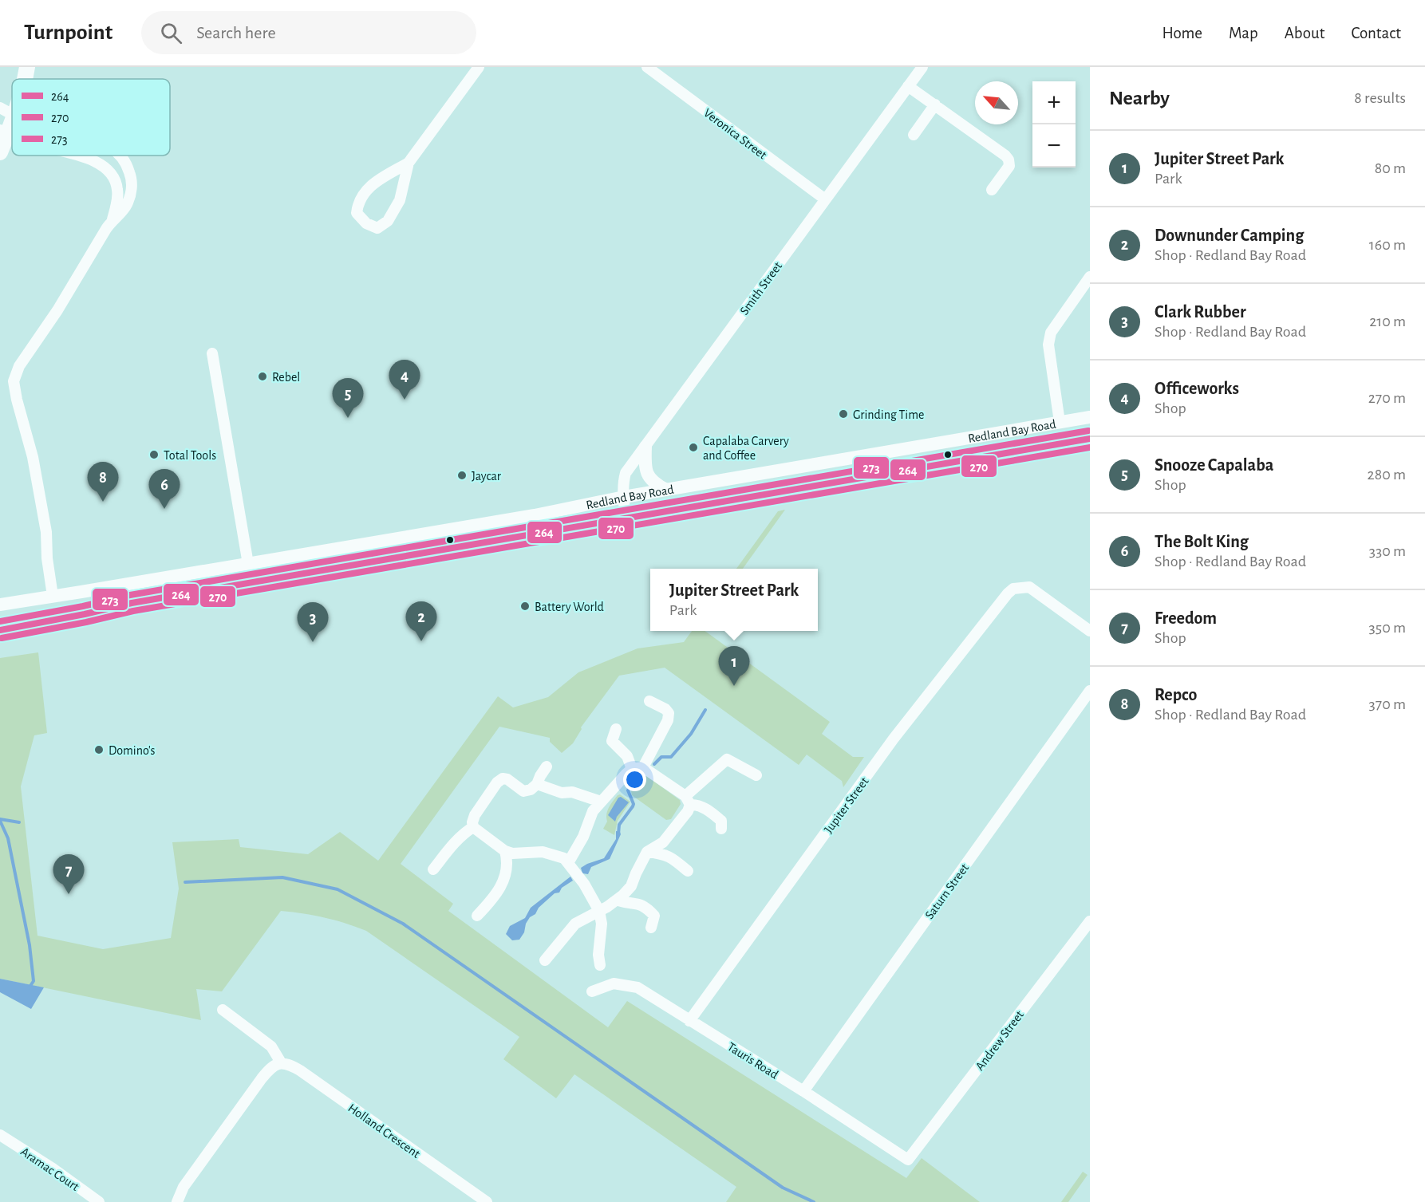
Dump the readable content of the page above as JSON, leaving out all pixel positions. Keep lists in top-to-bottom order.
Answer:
{
  "streets": {
    "main road": ["Redland Bay Road"],
    "street": [
      "Veronica Street",
      "Smith Street",
      "Jupiter Street",
      "Saturn Street",
      "Andrew Street",
      "Tauris Road",
      "Holland Crescent",
      "Aramac Court"
    ]
  },
  "crossings": [
    ["Veronica Street", "Smith Street"],
    ["Smith Street", "Redland Bay Road"],
    ["Jupiter Street", "Tauris Road"],
    ["Saturn Street", "Tauris Road"],
    ["Andrew Street", "Tauris Road"]
  ],
  "places": [
    "Rebel",
    "Grinding Time",
    "Capalaba Carvery and Coffee",
    "Total Tools",
    "Jaycar",
    "Battery World",
    "Domino's"
  ],
  "lines": ["transit line 273", "transit line 264", "transit line 270"],
  "legend": ["264", "270", "273"],
  "north": "top left",
  "page": {
    "header": "Turnpoint",
    "search": "Search here",
    "nav": [
      "Home",
      "Map",
      "About",
      "Contact"
    ],
    "heading": ["Nearby", "8 results"],
    "map_buttons": ["+", "−"],
    "list": [
      {
        "mark": "1",
        "name": "Jupiter Street Park",
        "note": "Park",
        "value": "80 m"
      },
      {
        "mark": "2",
        "name": "Downunder Camping",
        "note": "Shop · Redland Bay Road",
        "value": "160 m"
      },
      {
        "mark": "3",
        "name": "Clark Rubber",
        "note": "Shop · Redland Bay Road",
        "value": "210 m"
      },
      {
        "mark": "4",
        "name": "Officeworks",
        "note": "Shop",
        "value": "270 m"
      },
      {
        "mark": "5",
        "name": "Snooze Capalaba",
        "note": "Shop",
        "value": "280 m"
      },
      {
        "mark": "6",
        "name": "The Bolt King",
        "note": "Shop · Redland Bay Road",
        "value": "330 m"
      },
      {
        "mark": "7",
        "name": "Freedom",
        "note": "Shop",
        "value": "350 m"
      },
      {
        "mark": "8",
        "name": "Repco",
        "note": "Shop · Redland Bay Road",
        "value": "370 m"
      }
    ],
    "pins": [
      "4",
      "5",
      "8",
      "6",
      "2",
      "3",
      "1",
      "7"
    ],
    "popup": ["Jupiter Street Park", "Park"]
  }
}
